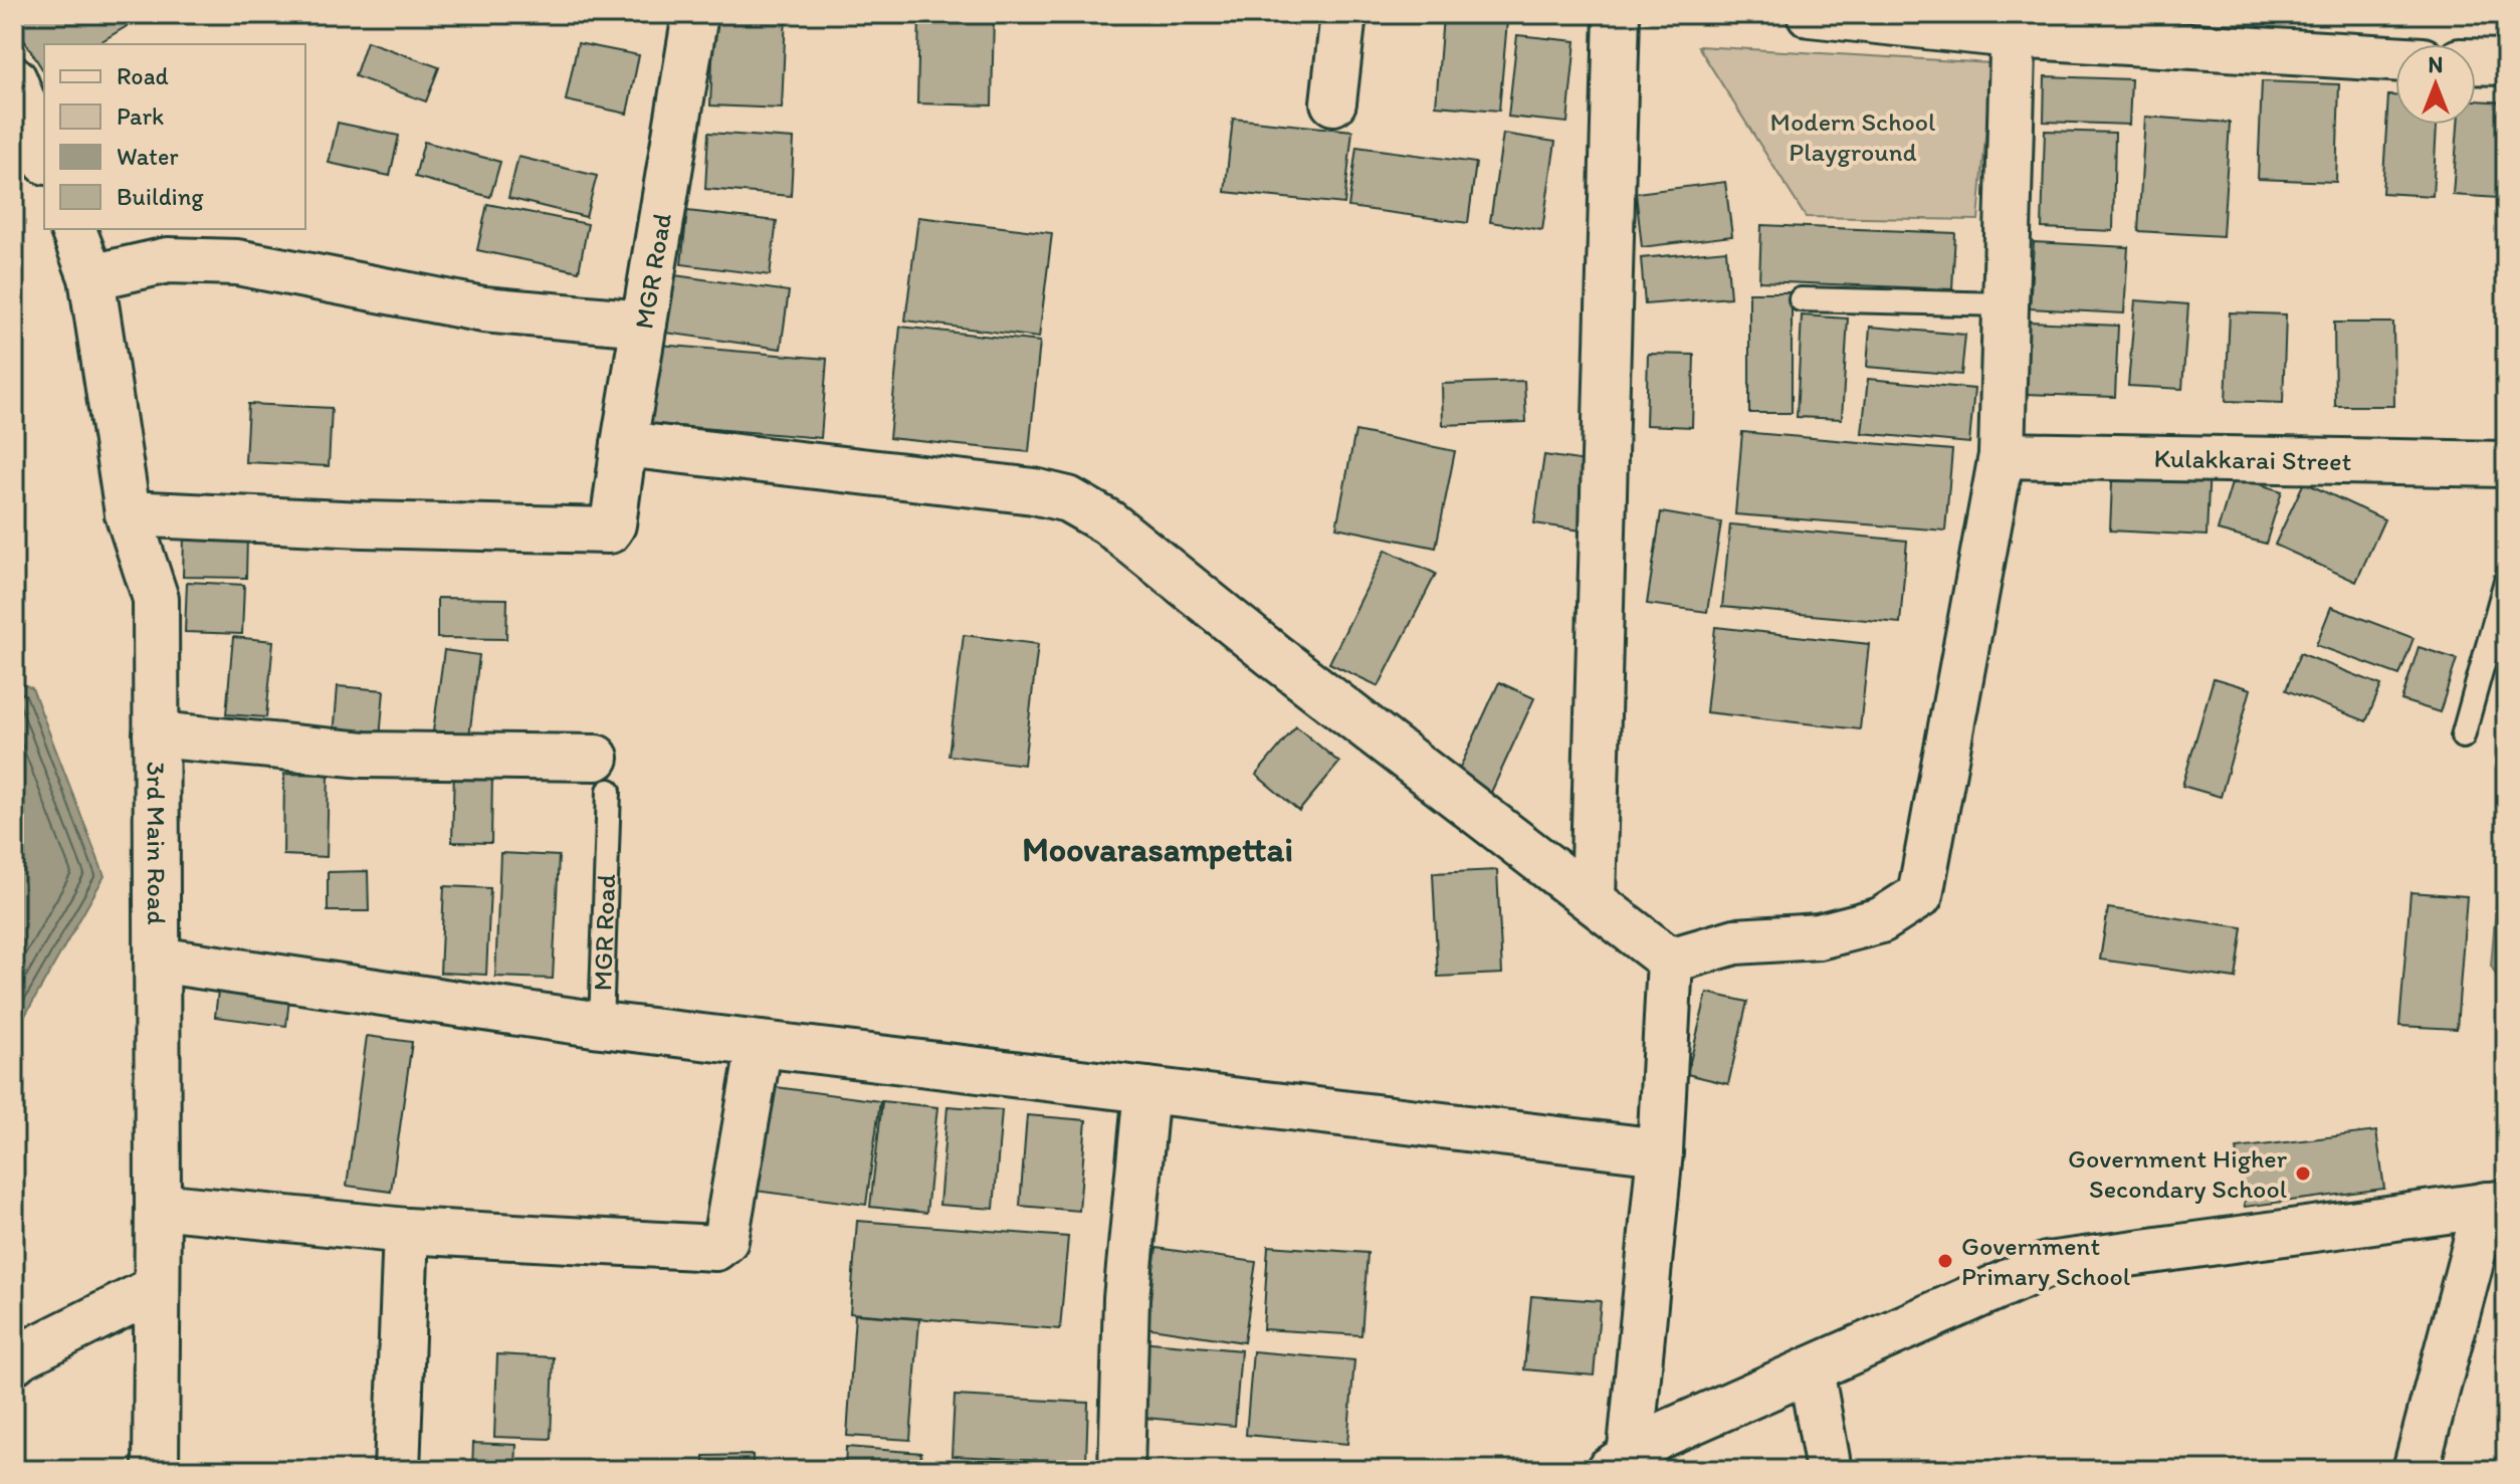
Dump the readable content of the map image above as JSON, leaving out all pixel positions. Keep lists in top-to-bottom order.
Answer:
{
  "streets": {
    "street": ["MGR Road", "Kulakkarai Street", "3rd Main Road"]
  },
  "crossings": [
    ["MGR Road", "3rd Main Road"]
  ],
  "districts": ["Moovarasampettai"],
  "parks": ["Modern School Playground"],
  "places": ["Government Higher Secondary School", "Government Primary School"],
  "legend": [
    "Road",
    "Park",
    "Water",
    "Building"
  ],
  "north": "top"
}
